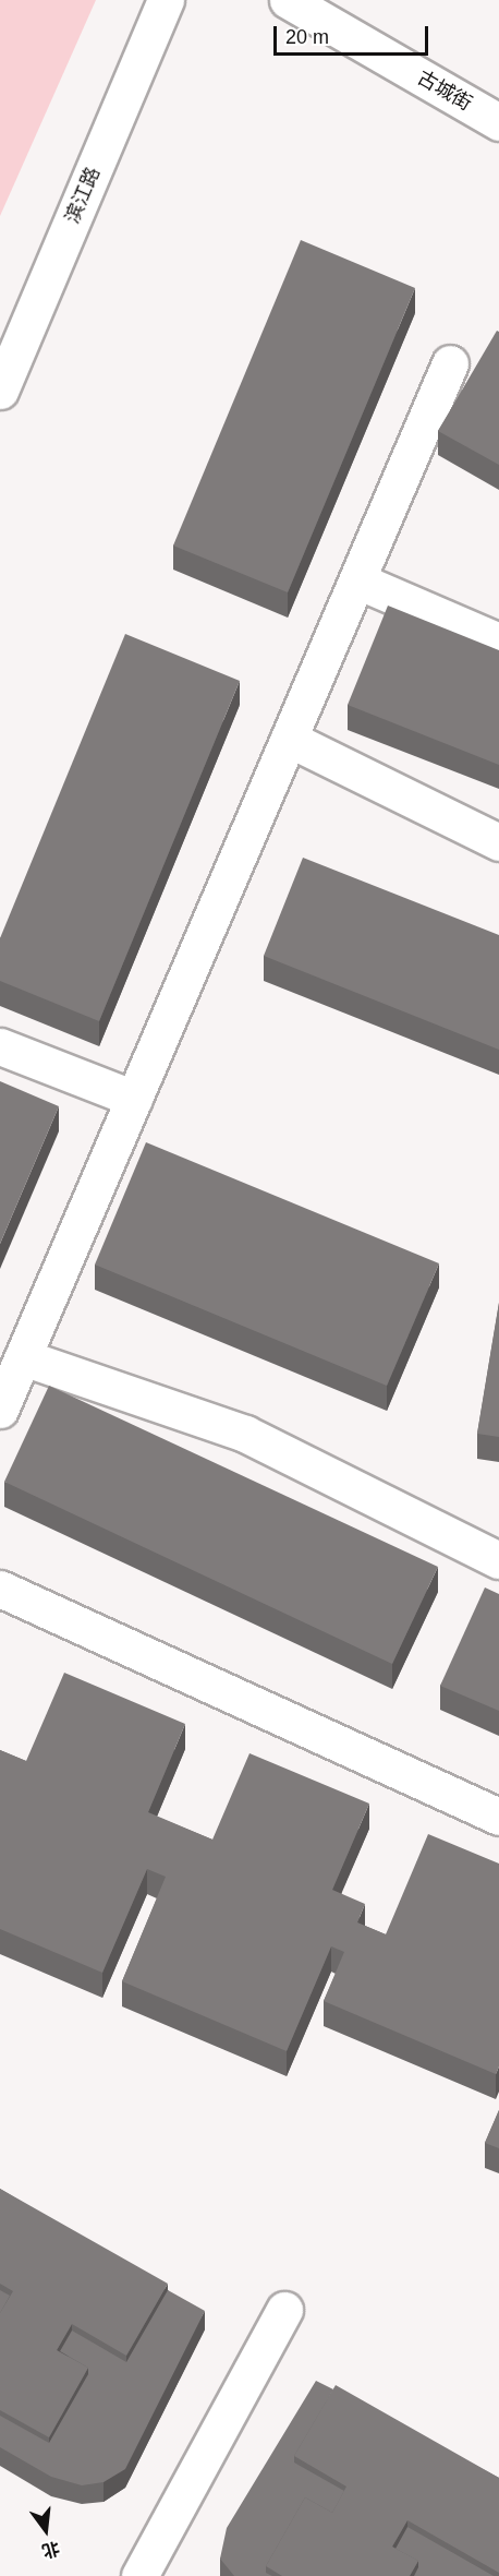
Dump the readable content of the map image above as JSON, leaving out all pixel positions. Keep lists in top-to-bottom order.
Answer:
{
  "streets": {
    "street": ["古城街", "滨江路"]
  },
  "scale_bar": "20 m",
  "north": "bottom"
}
